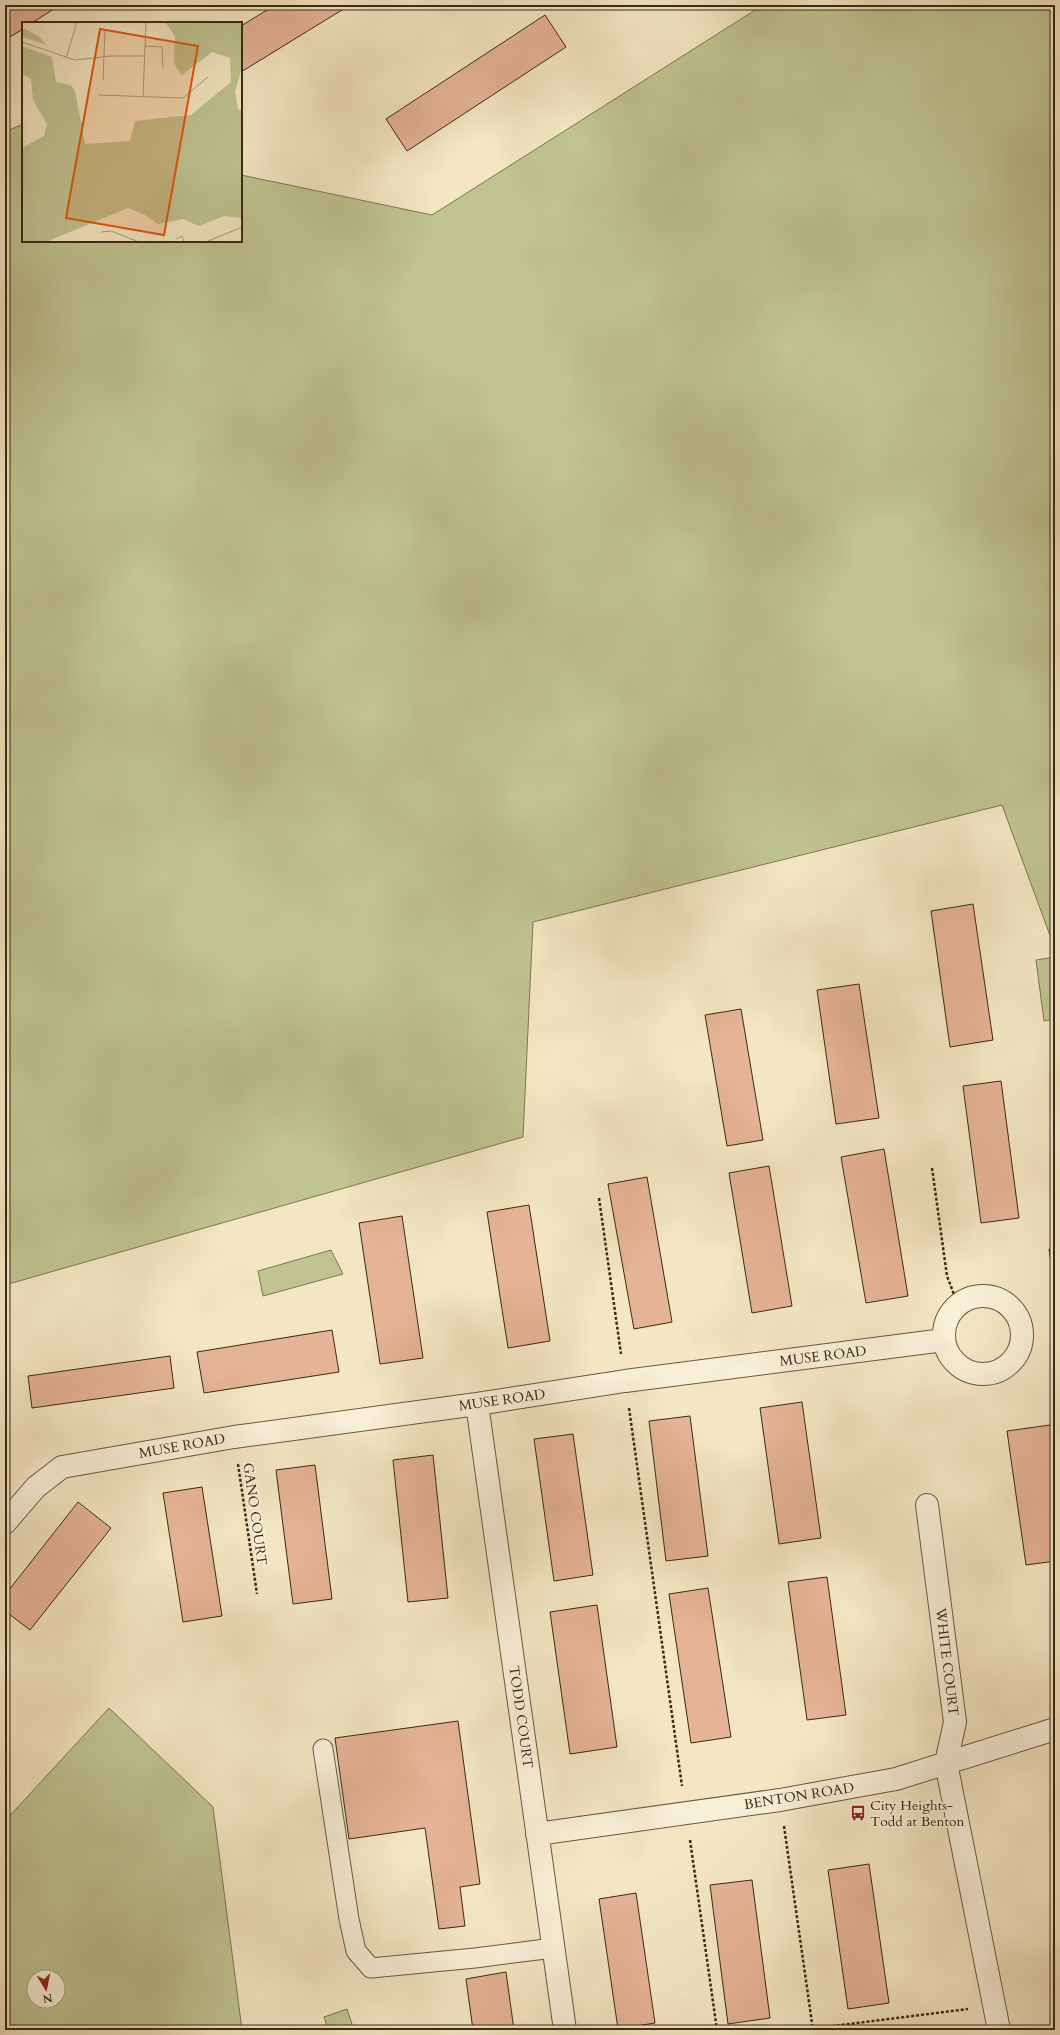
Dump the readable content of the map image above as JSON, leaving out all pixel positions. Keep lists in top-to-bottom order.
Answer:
{
  "streets": {
    "street": [
      "MUSE ROAD",
      "WHITE COURT",
      "TODD COURT",
      "BENTON ROAD"
    ],
    "path": ["GANO COURT"]
  },
  "crossings": [
    ["MUSE ROAD", "GANO COURT"],
    ["MUSE ROAD", "TODD COURT"],
    ["WHITE COURT", "BENTON ROAD"],
    ["TODD COURT", "BENTON ROAD"]
  ],
  "places": {
    "bus stop": ["City Heights- Todd at Benton"]
  },
  "north": "bottom"
}
